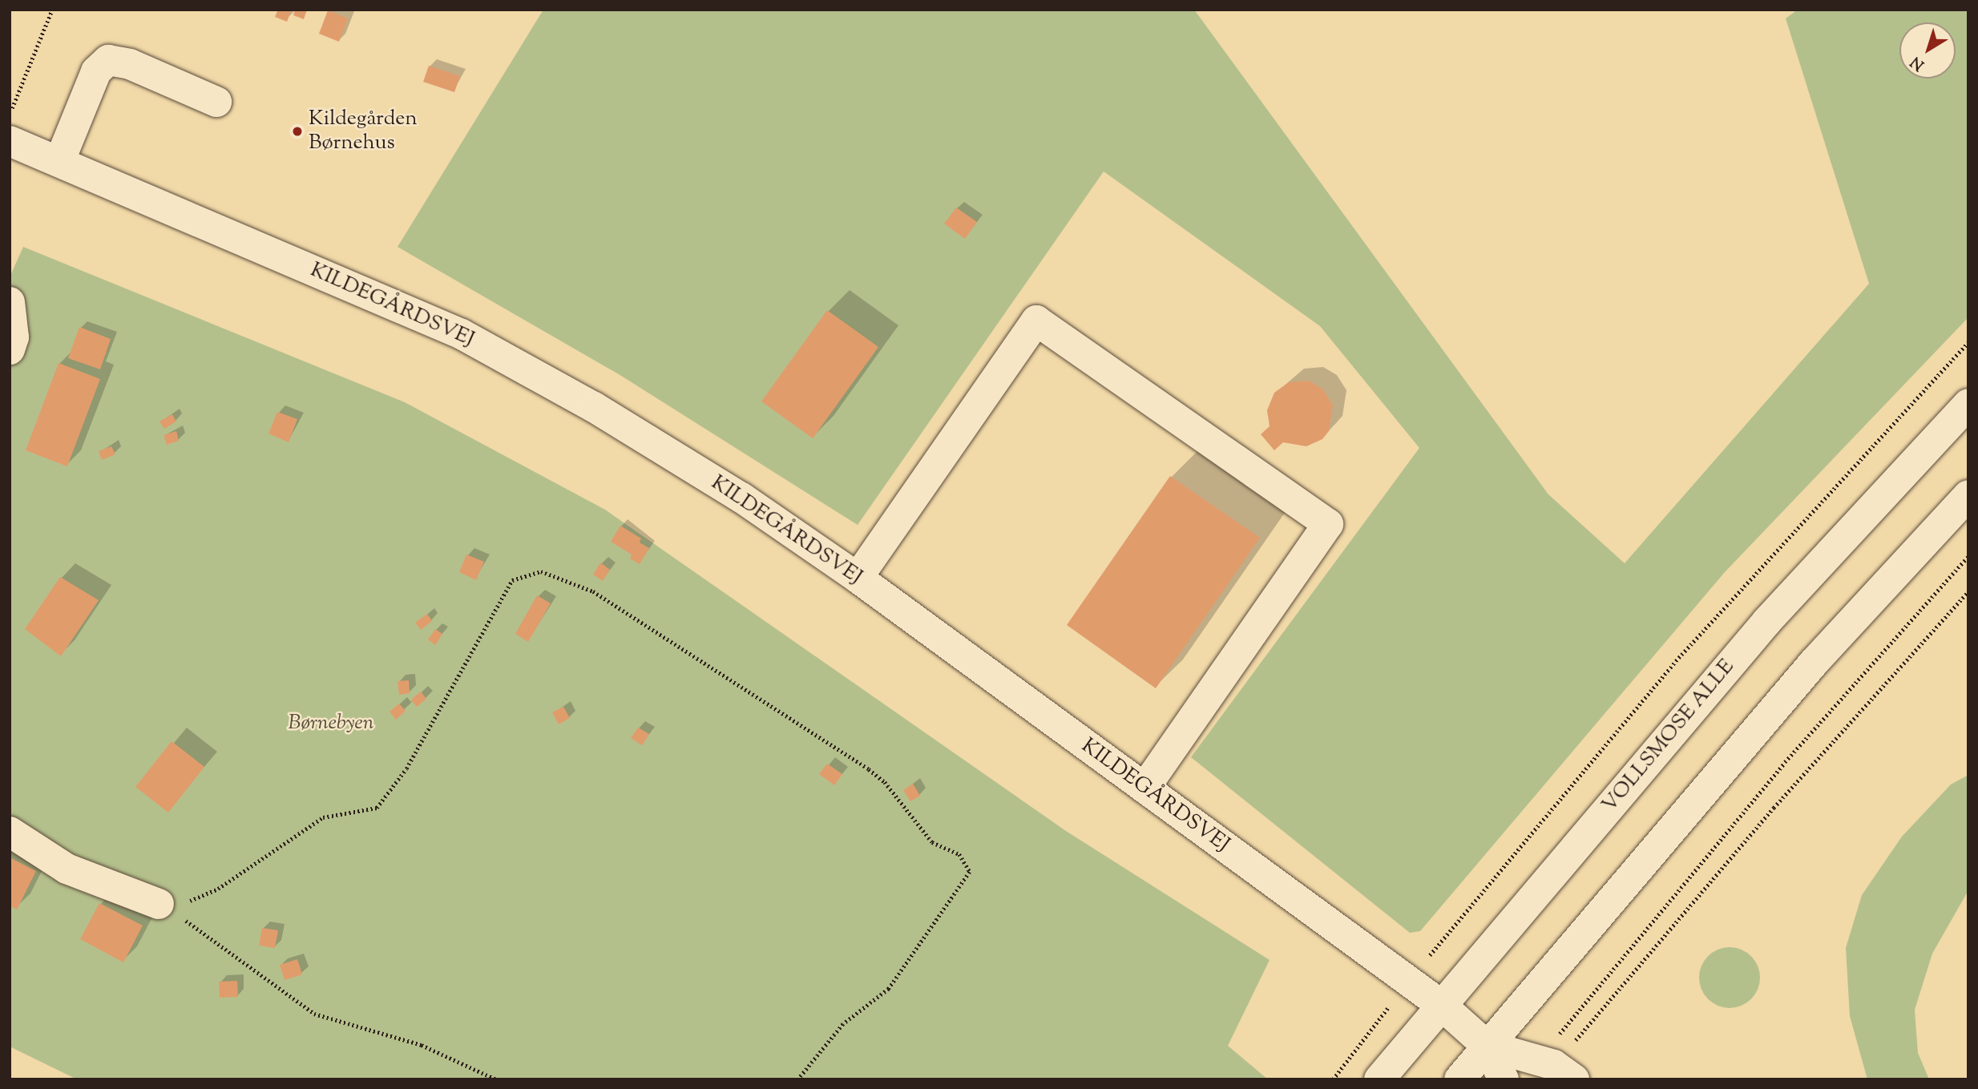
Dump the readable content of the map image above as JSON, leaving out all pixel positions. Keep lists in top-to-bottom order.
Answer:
{
  "streets": {
    "street": ["KILDEGÅRDSVEJ", "VOLLSMOSE ALLE"]
  },
  "crossings": [
    ["KILDEGÅRDSVEJ", "VOLLSMOSE ALLE"]
  ],
  "parks": ["Børnebyen"],
  "places": ["Kildegården Børnehus"],
  "north": "bottom left"
}
